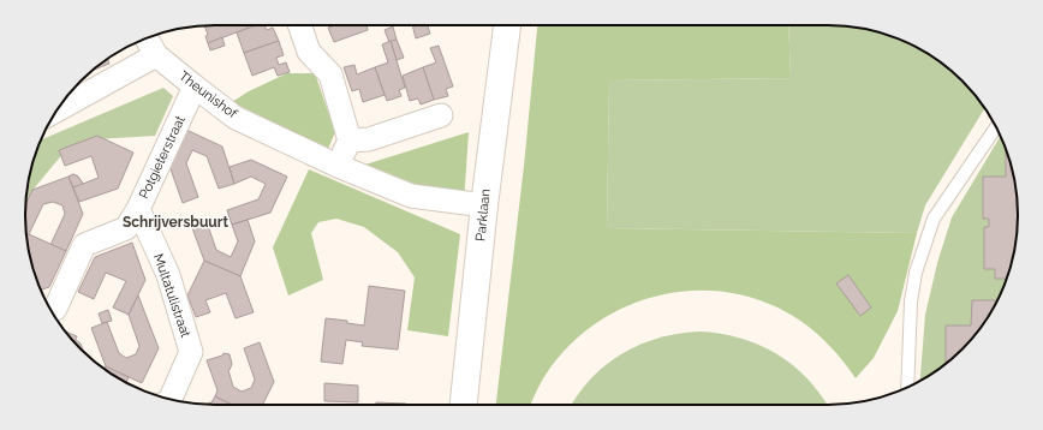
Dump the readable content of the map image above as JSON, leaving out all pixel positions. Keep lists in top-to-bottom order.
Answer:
{
  "streets": {
    "street": [
      "Theunishof",
      "Potgieterstraat",
      "Parklaan",
      "Multatulistraat"
    ]
  },
  "crossings": [
    ["Theunishof", "Potgieterstraat"],
    ["Theunishof", "Parklaan"],
    ["Potgieterstraat", "Multatulistraat"]
  ],
  "districts": ["Schrijversbuurt"]
}
